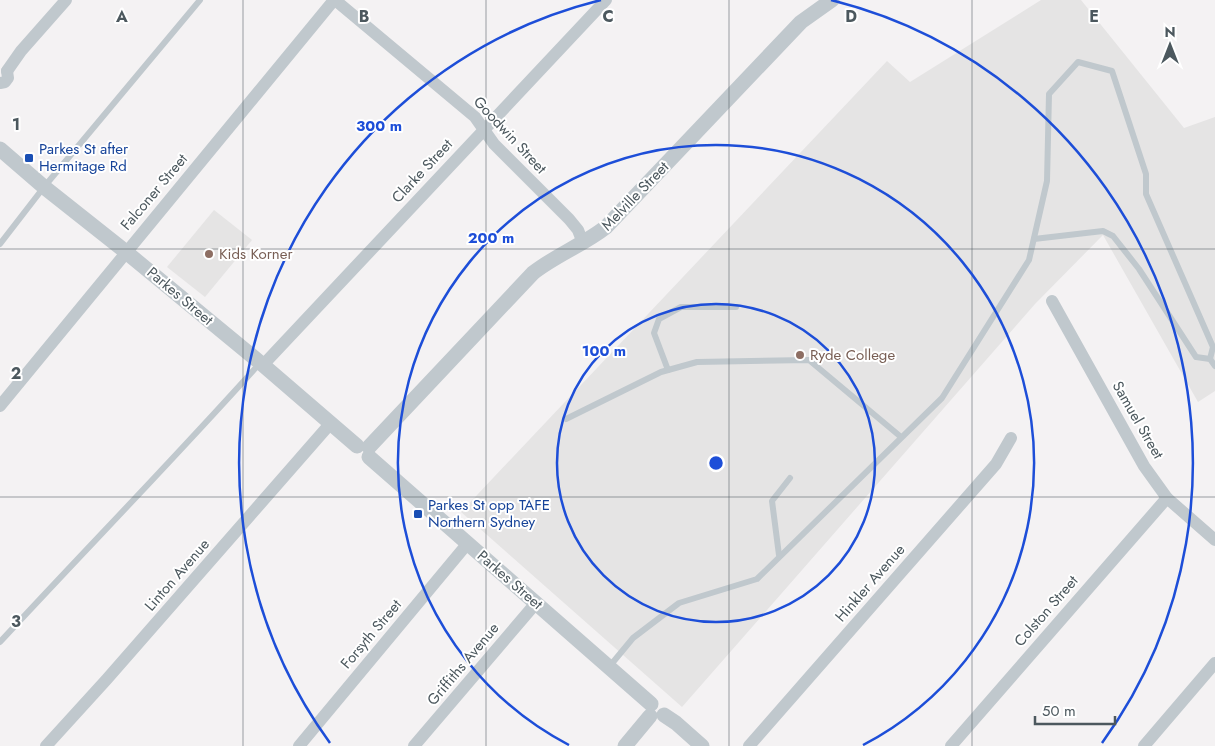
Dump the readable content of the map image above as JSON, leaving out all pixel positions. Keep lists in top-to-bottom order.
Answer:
{
  "streets": {
    "street": [
      "Goodwin Street",
      "Clarke Street",
      "Falconer Street",
      "Melville Street",
      "Parkes Street",
      "Samuel Street",
      "Linton Avenue",
      "Hinkler Avenue",
      "Colston Street",
      "Forsyth Street",
      "Griffiths Avenue"
    ]
  },
  "crossings": [
    ["Goodwin Street", "Clarke Street"],
    ["Goodwin Street", "Falconer Street"],
    ["Goodwin Street", "Melville Street"],
    ["Clarke Street", "Parkes Street"],
    ["Falconer Street", "Parkes Street"],
    ["Melville Street", "Parkes Street"],
    ["Parkes Street", "Linton Avenue"],
    ["Parkes Street", "Forsyth Street"],
    ["Parkes Street", "Griffiths Avenue"],
    ["Samuel Street", "Colston Street"]
  ],
  "places": {
    "transit": ["Parkes St after Hermitage Rd", "Parkes St opp TAFE Northern Sydney"],
    "other": ["Kids Korner", "Ryde College"]
  },
  "scale_bar": "50 m",
  "north": "top",
  "grid": {
    "columns": [
      "A",
      "B",
      "C",
      "D",
      "E"
    ],
    "rows": ["1", "2", "3"]
  },
  "rings": ["300 m", "200 m", "100 m"]
}
